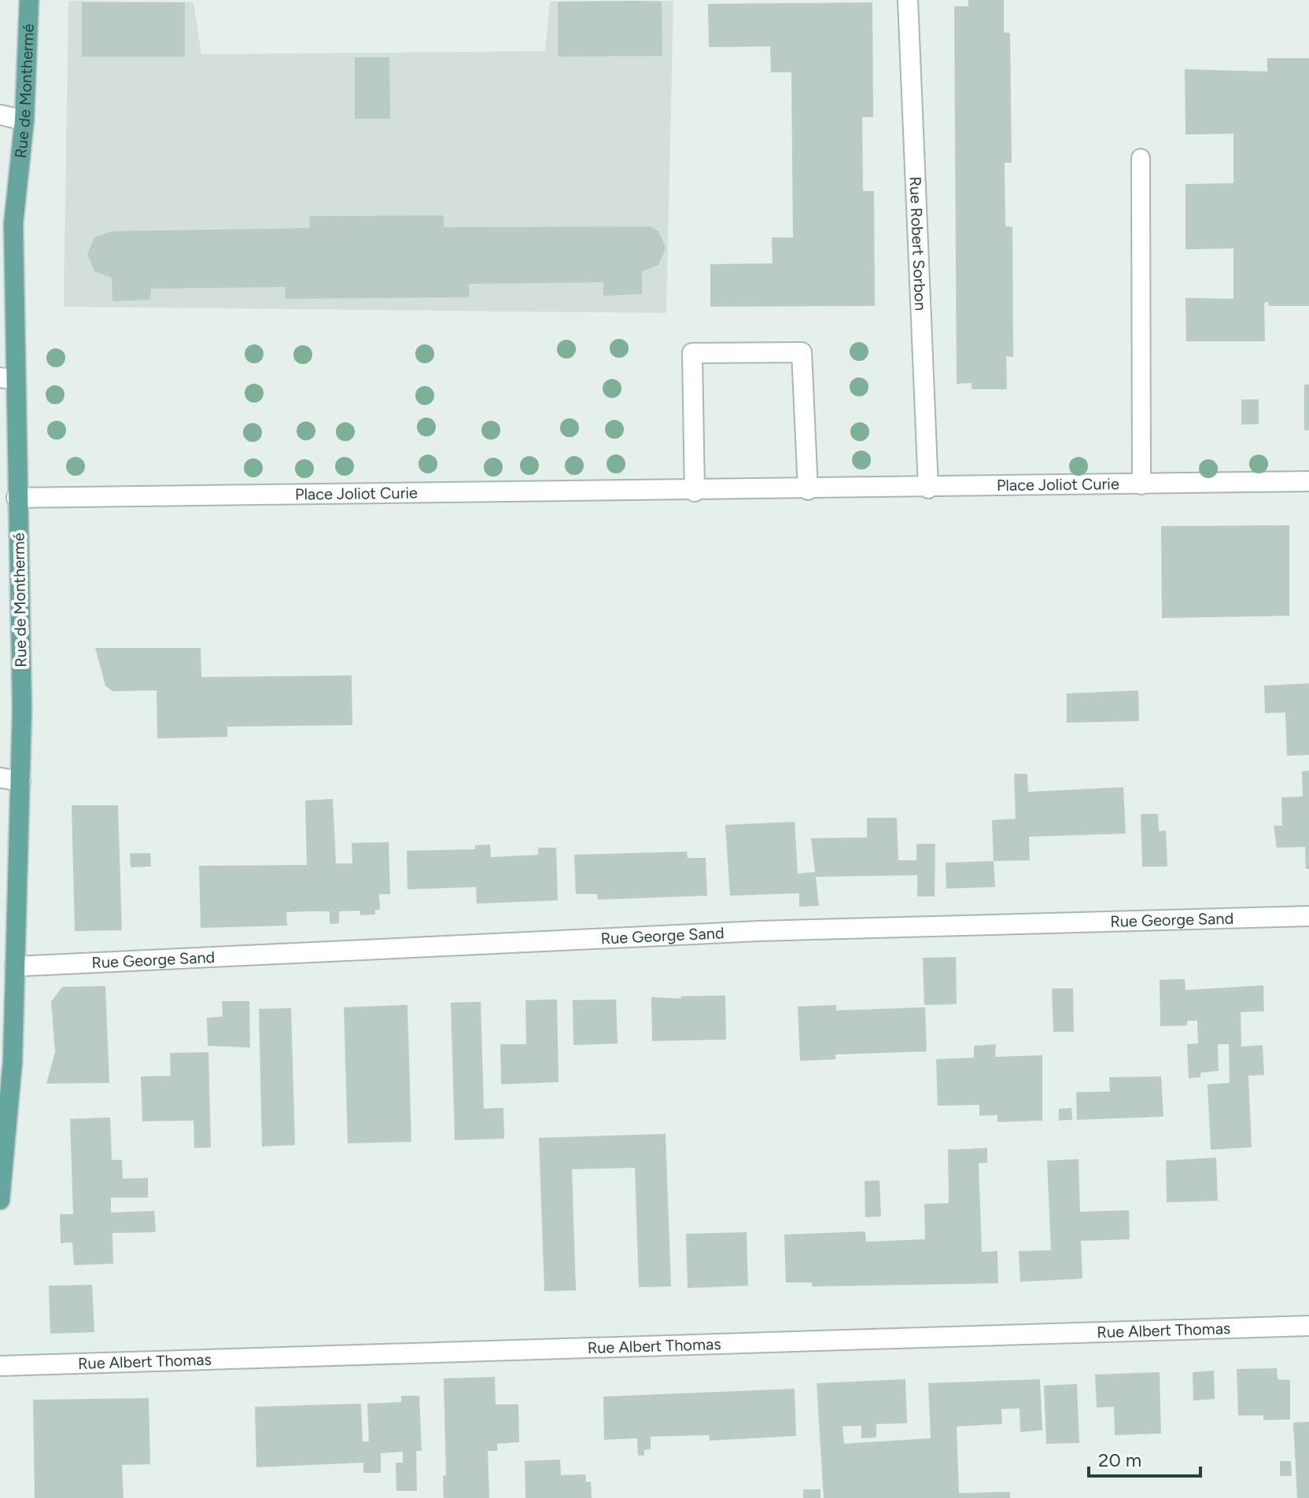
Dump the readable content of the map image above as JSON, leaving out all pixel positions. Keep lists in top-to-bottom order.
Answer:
{
  "streets": {
    "main road": ["Rue de Monthermé"],
    "street": [
      "Rue Robert Sorbon",
      "Place Joliot Curie",
      "Rue George Sand",
      "Rue Albert Thomas"
    ]
  },
  "crossings": [
    ["Rue de Monthermé", "Place Joliot Curie"],
    ["Rue de Monthermé", "Rue George Sand"],
    ["Rue Robert Sorbon", "Place Joliot Curie"]
  ],
  "scale_bar": "20 m"
}
